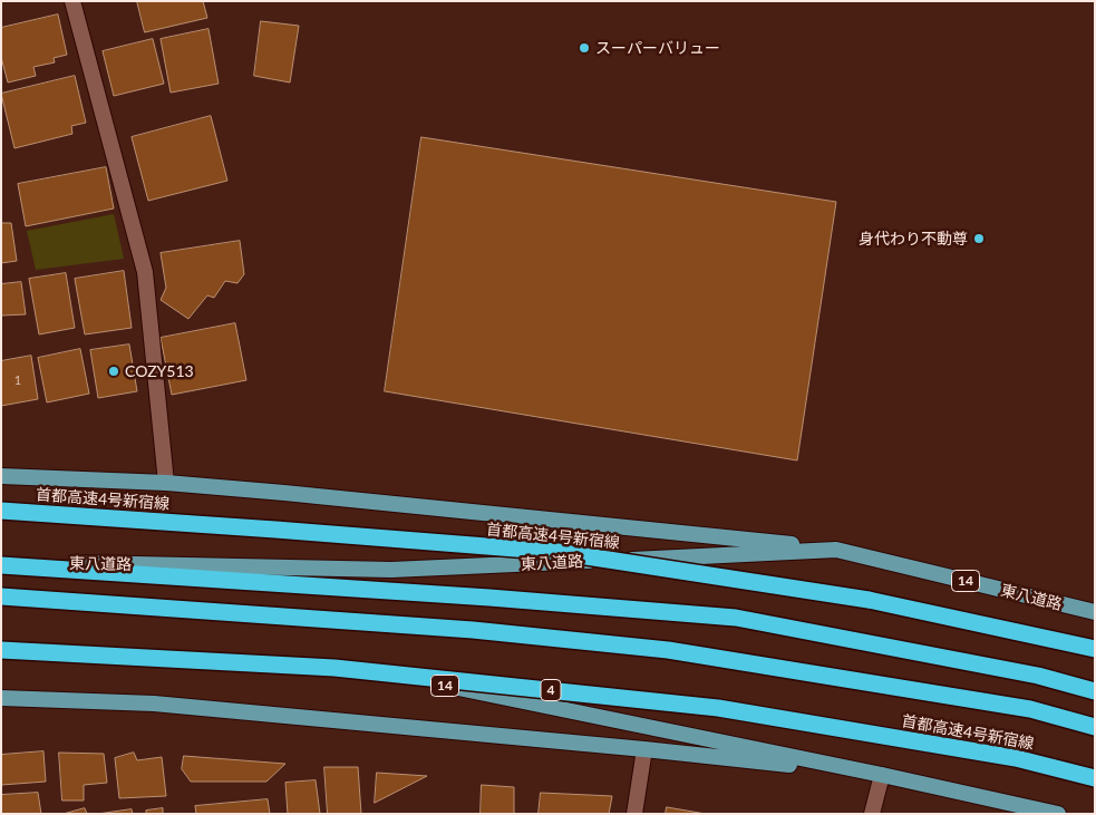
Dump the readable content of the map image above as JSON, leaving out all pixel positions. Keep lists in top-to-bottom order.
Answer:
{
  "streets": {
    "highway": ["首都高速4号新宿線", "4"],
    "main road": ["東八道路", "14"]
  },
  "places": ["スーパーバリュー", "身代わり不動尊", "COZY513"],
  "house_numbers": ["1"]
}
